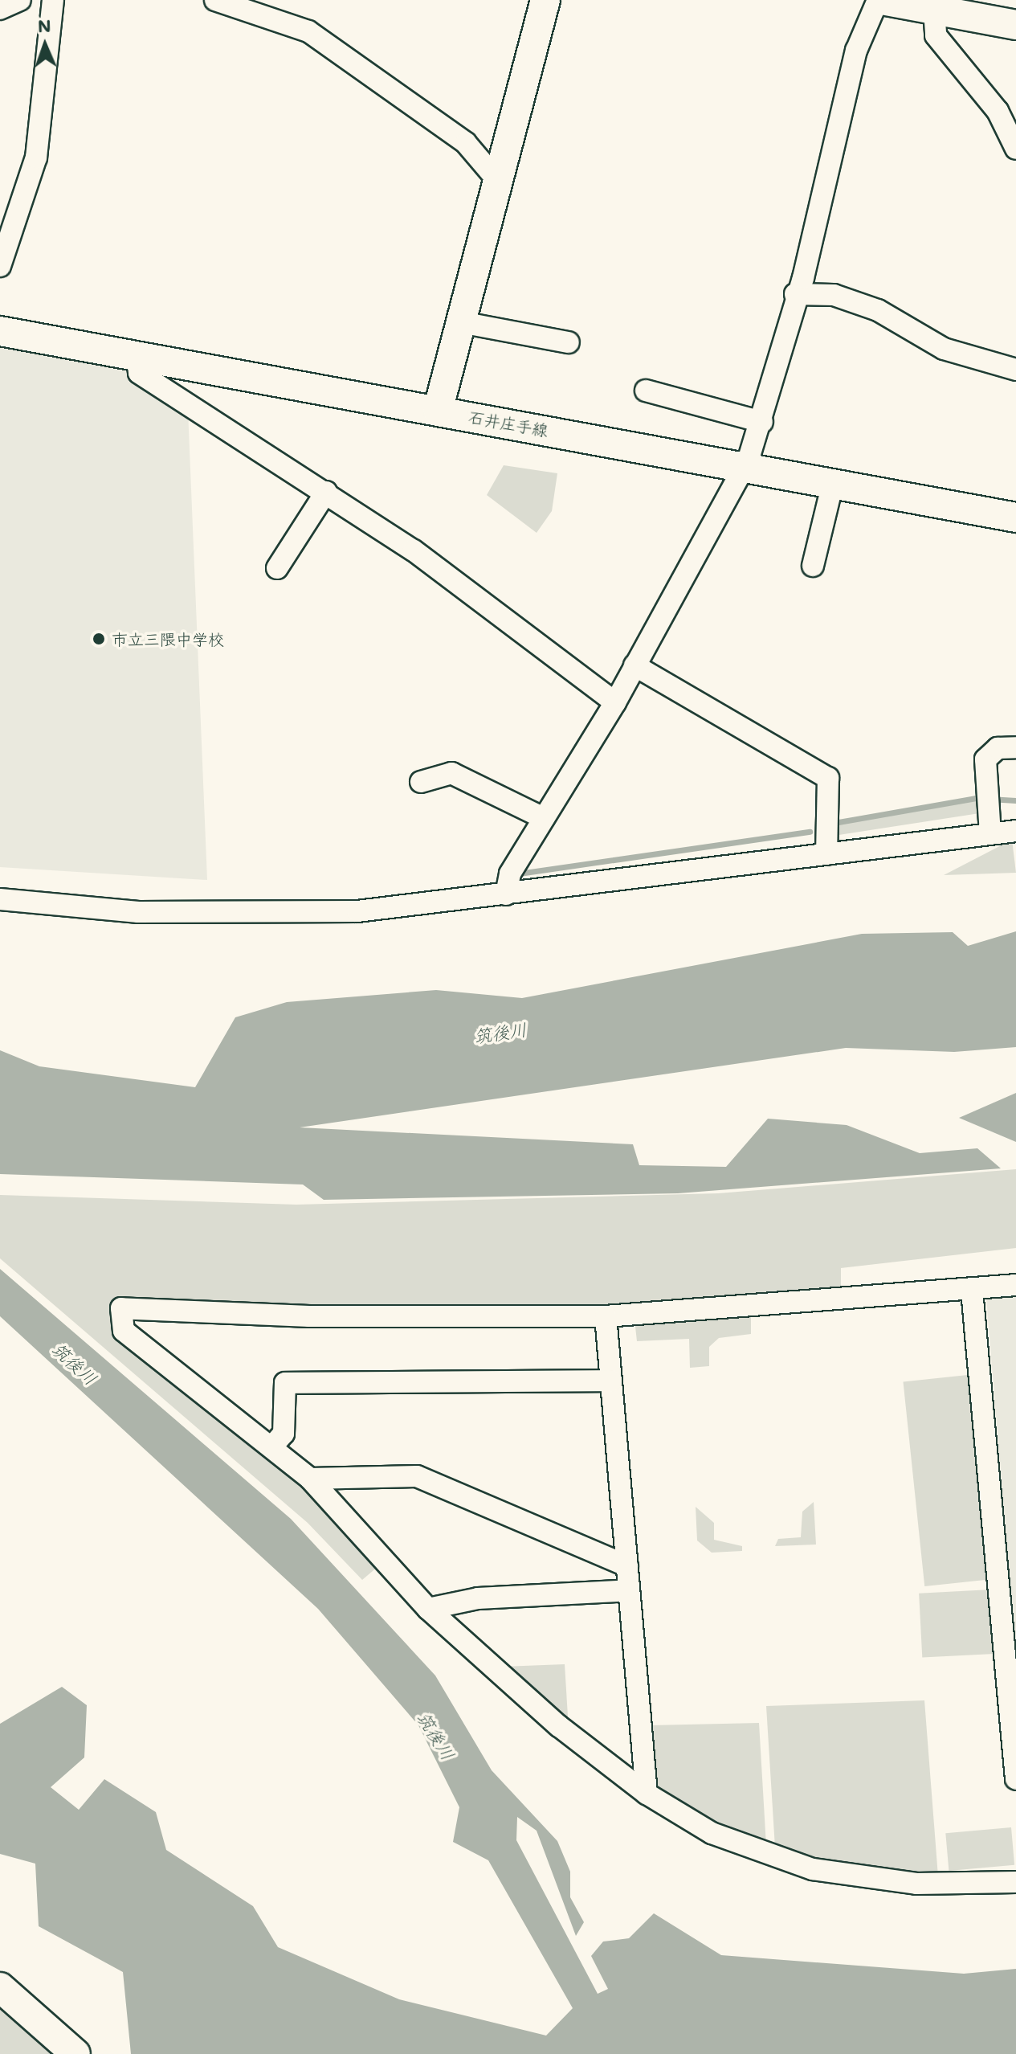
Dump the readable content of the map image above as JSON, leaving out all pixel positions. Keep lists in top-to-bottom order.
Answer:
{
  "streets": {
    "street": ["石井庄手線"]
  },
  "water": ["筑後川"],
  "places": ["市立三隈中学校"],
  "north": "top"
}
